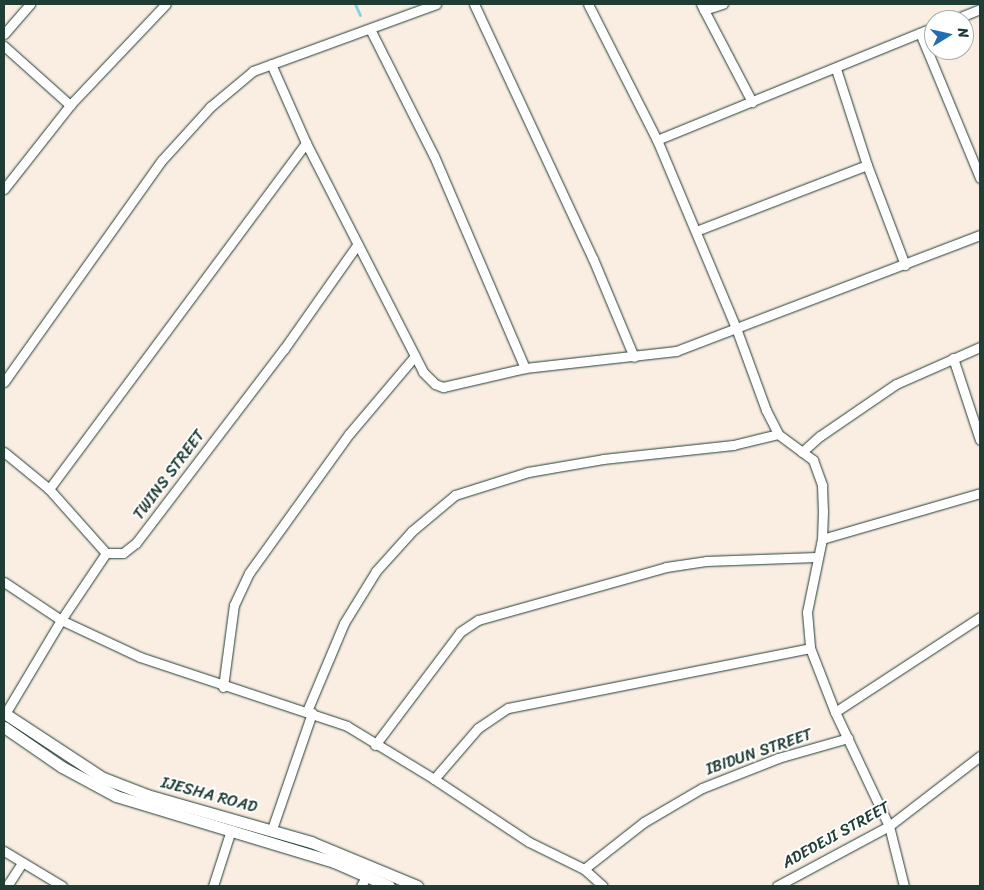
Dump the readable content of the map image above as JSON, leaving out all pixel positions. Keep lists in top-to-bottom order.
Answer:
{
  "streets": {
    "main road": ["IJESHA ROAD"],
    "street": ["TWINS STREET", "IBIDUN STREET", "ADEDEJI STREET"]
  },
  "north": "right"
}
